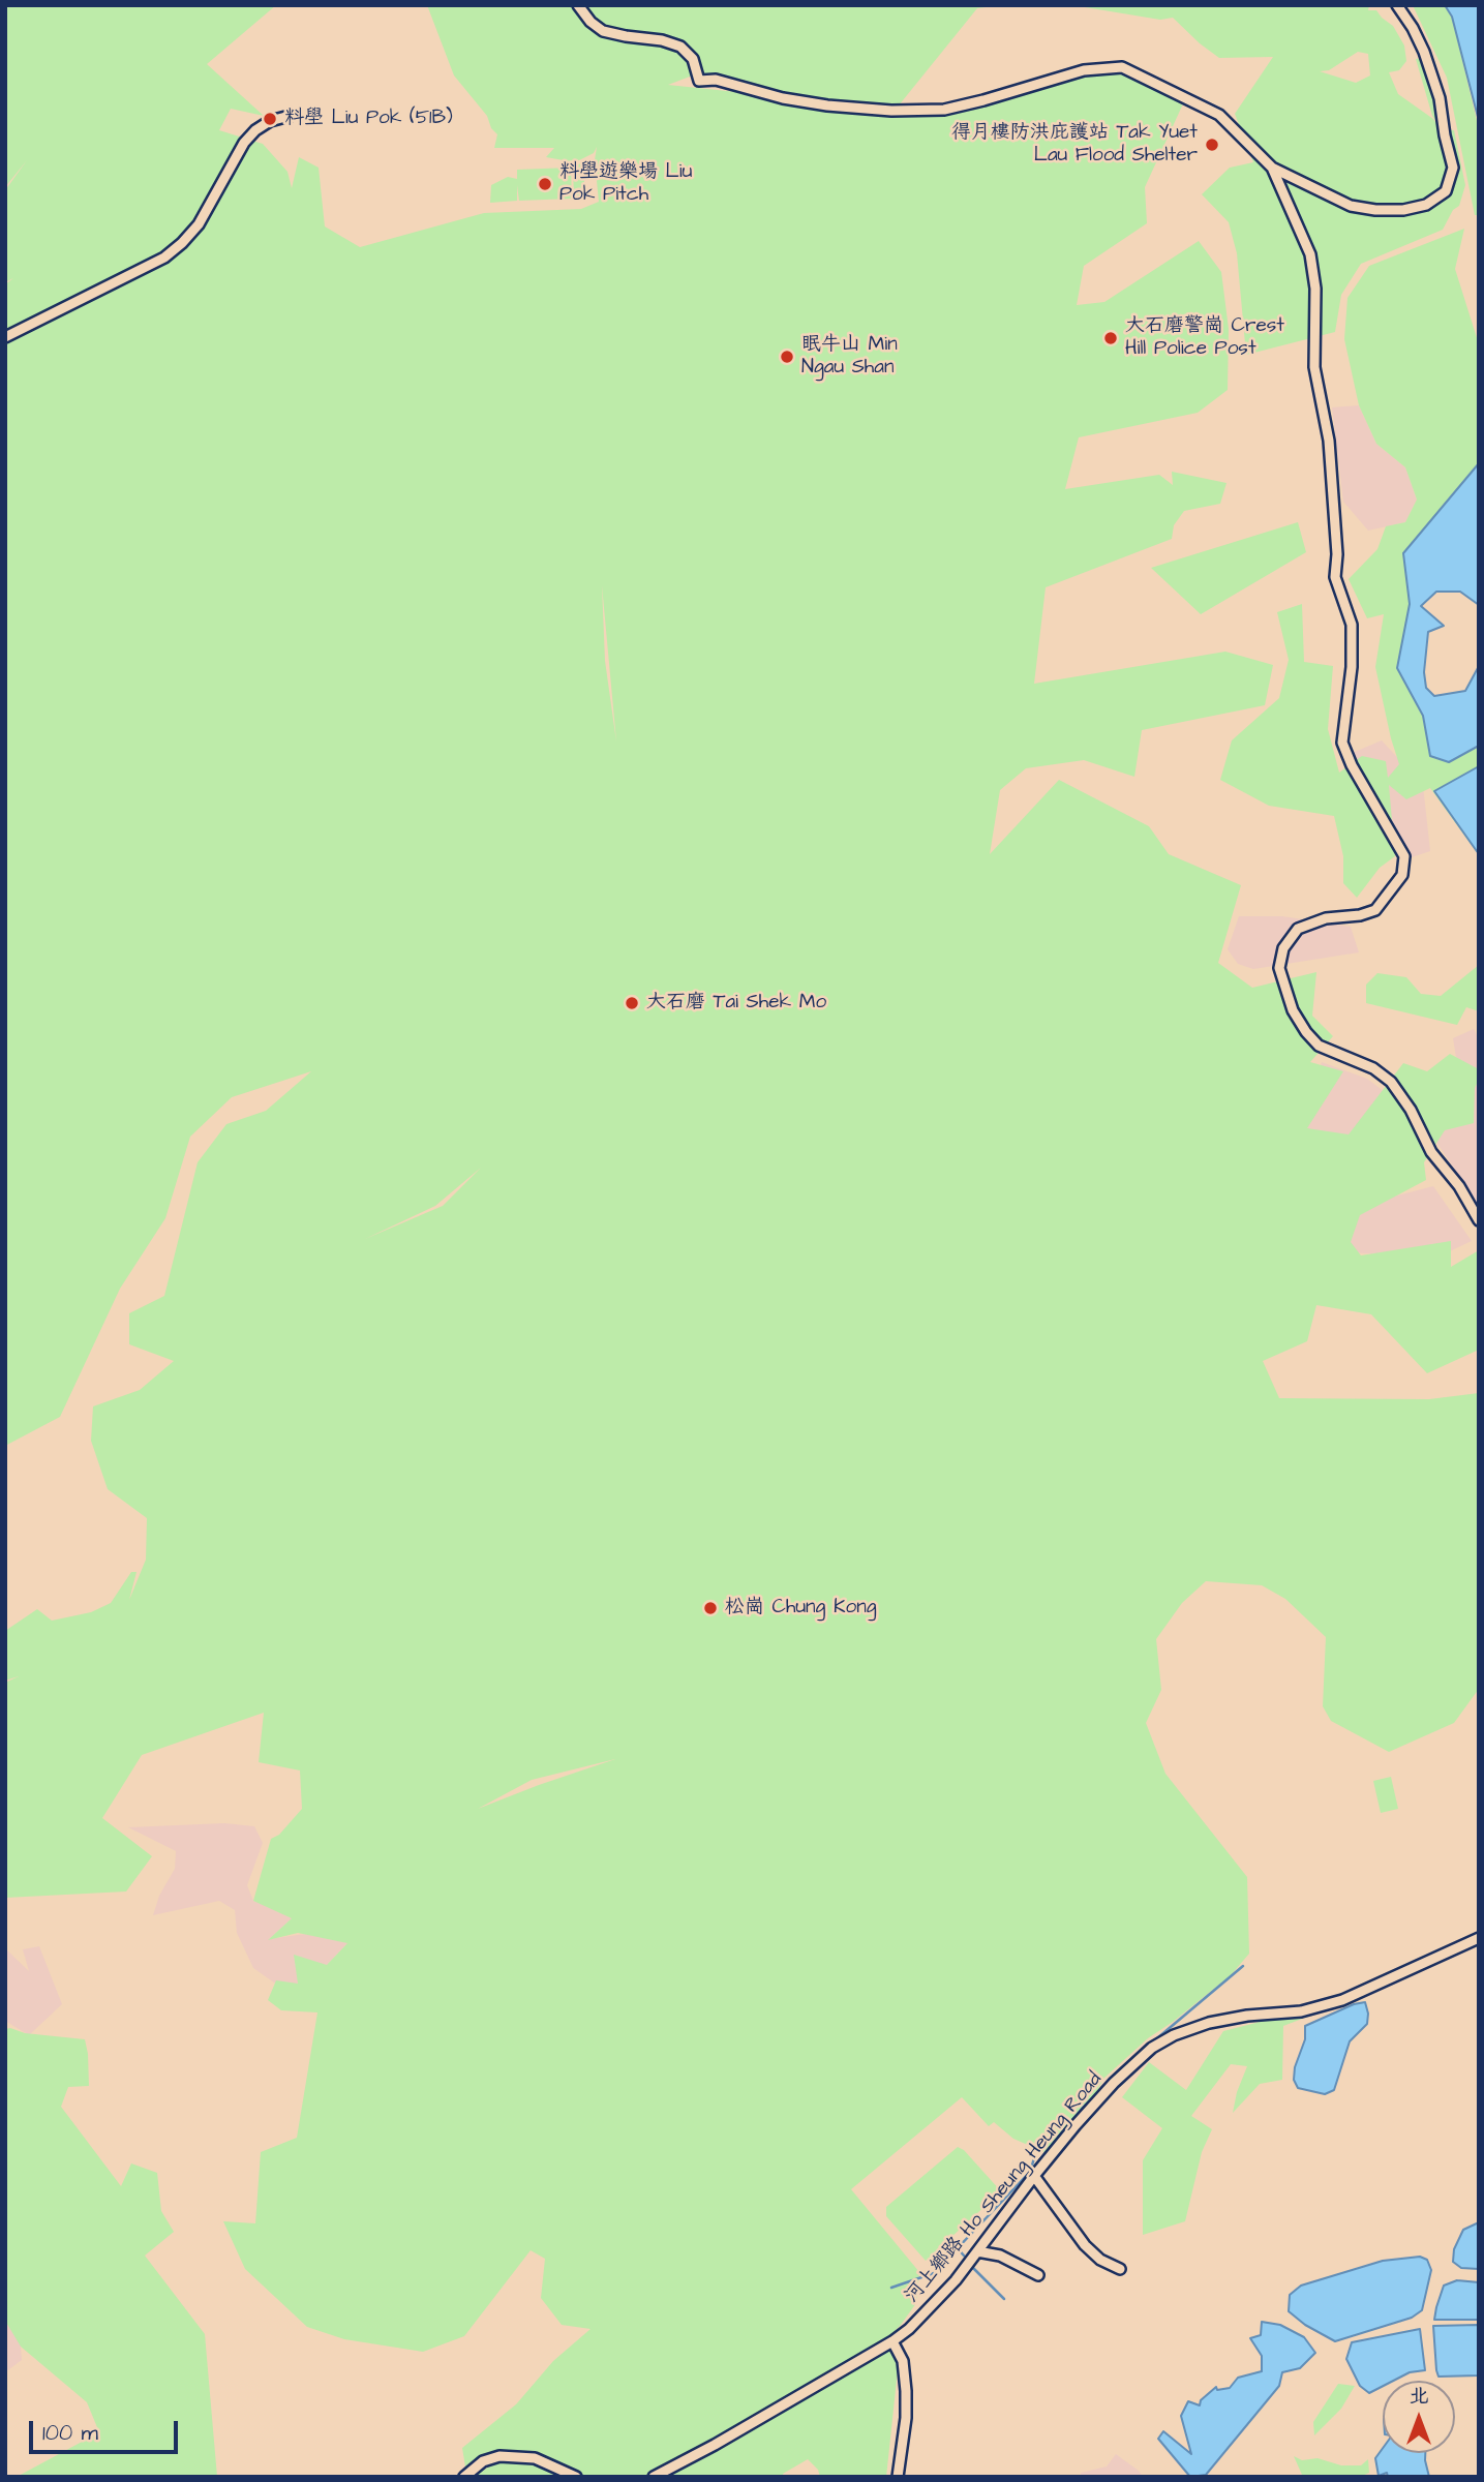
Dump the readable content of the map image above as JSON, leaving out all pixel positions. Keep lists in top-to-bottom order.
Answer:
{
  "streets": {
    "street": ["河上鄉路 Ho Sheung Heung Road"]
  },
  "places": [
    "料壆 Liu Pok (51B)",
    "得月樓防洪庇護站 Tak Yuet Lau Flood Shelter",
    "料壆遊樂場 Liu Pok Pitch",
    "大石磨警崗 Crest Hill Police Post",
    "眠牛山 Min Ngau Shan",
    "大石磨 Tai Shek Mo",
    "松崗 Chung Kong"
  ],
  "scale_bar": "100 m",
  "north": "top"
}
